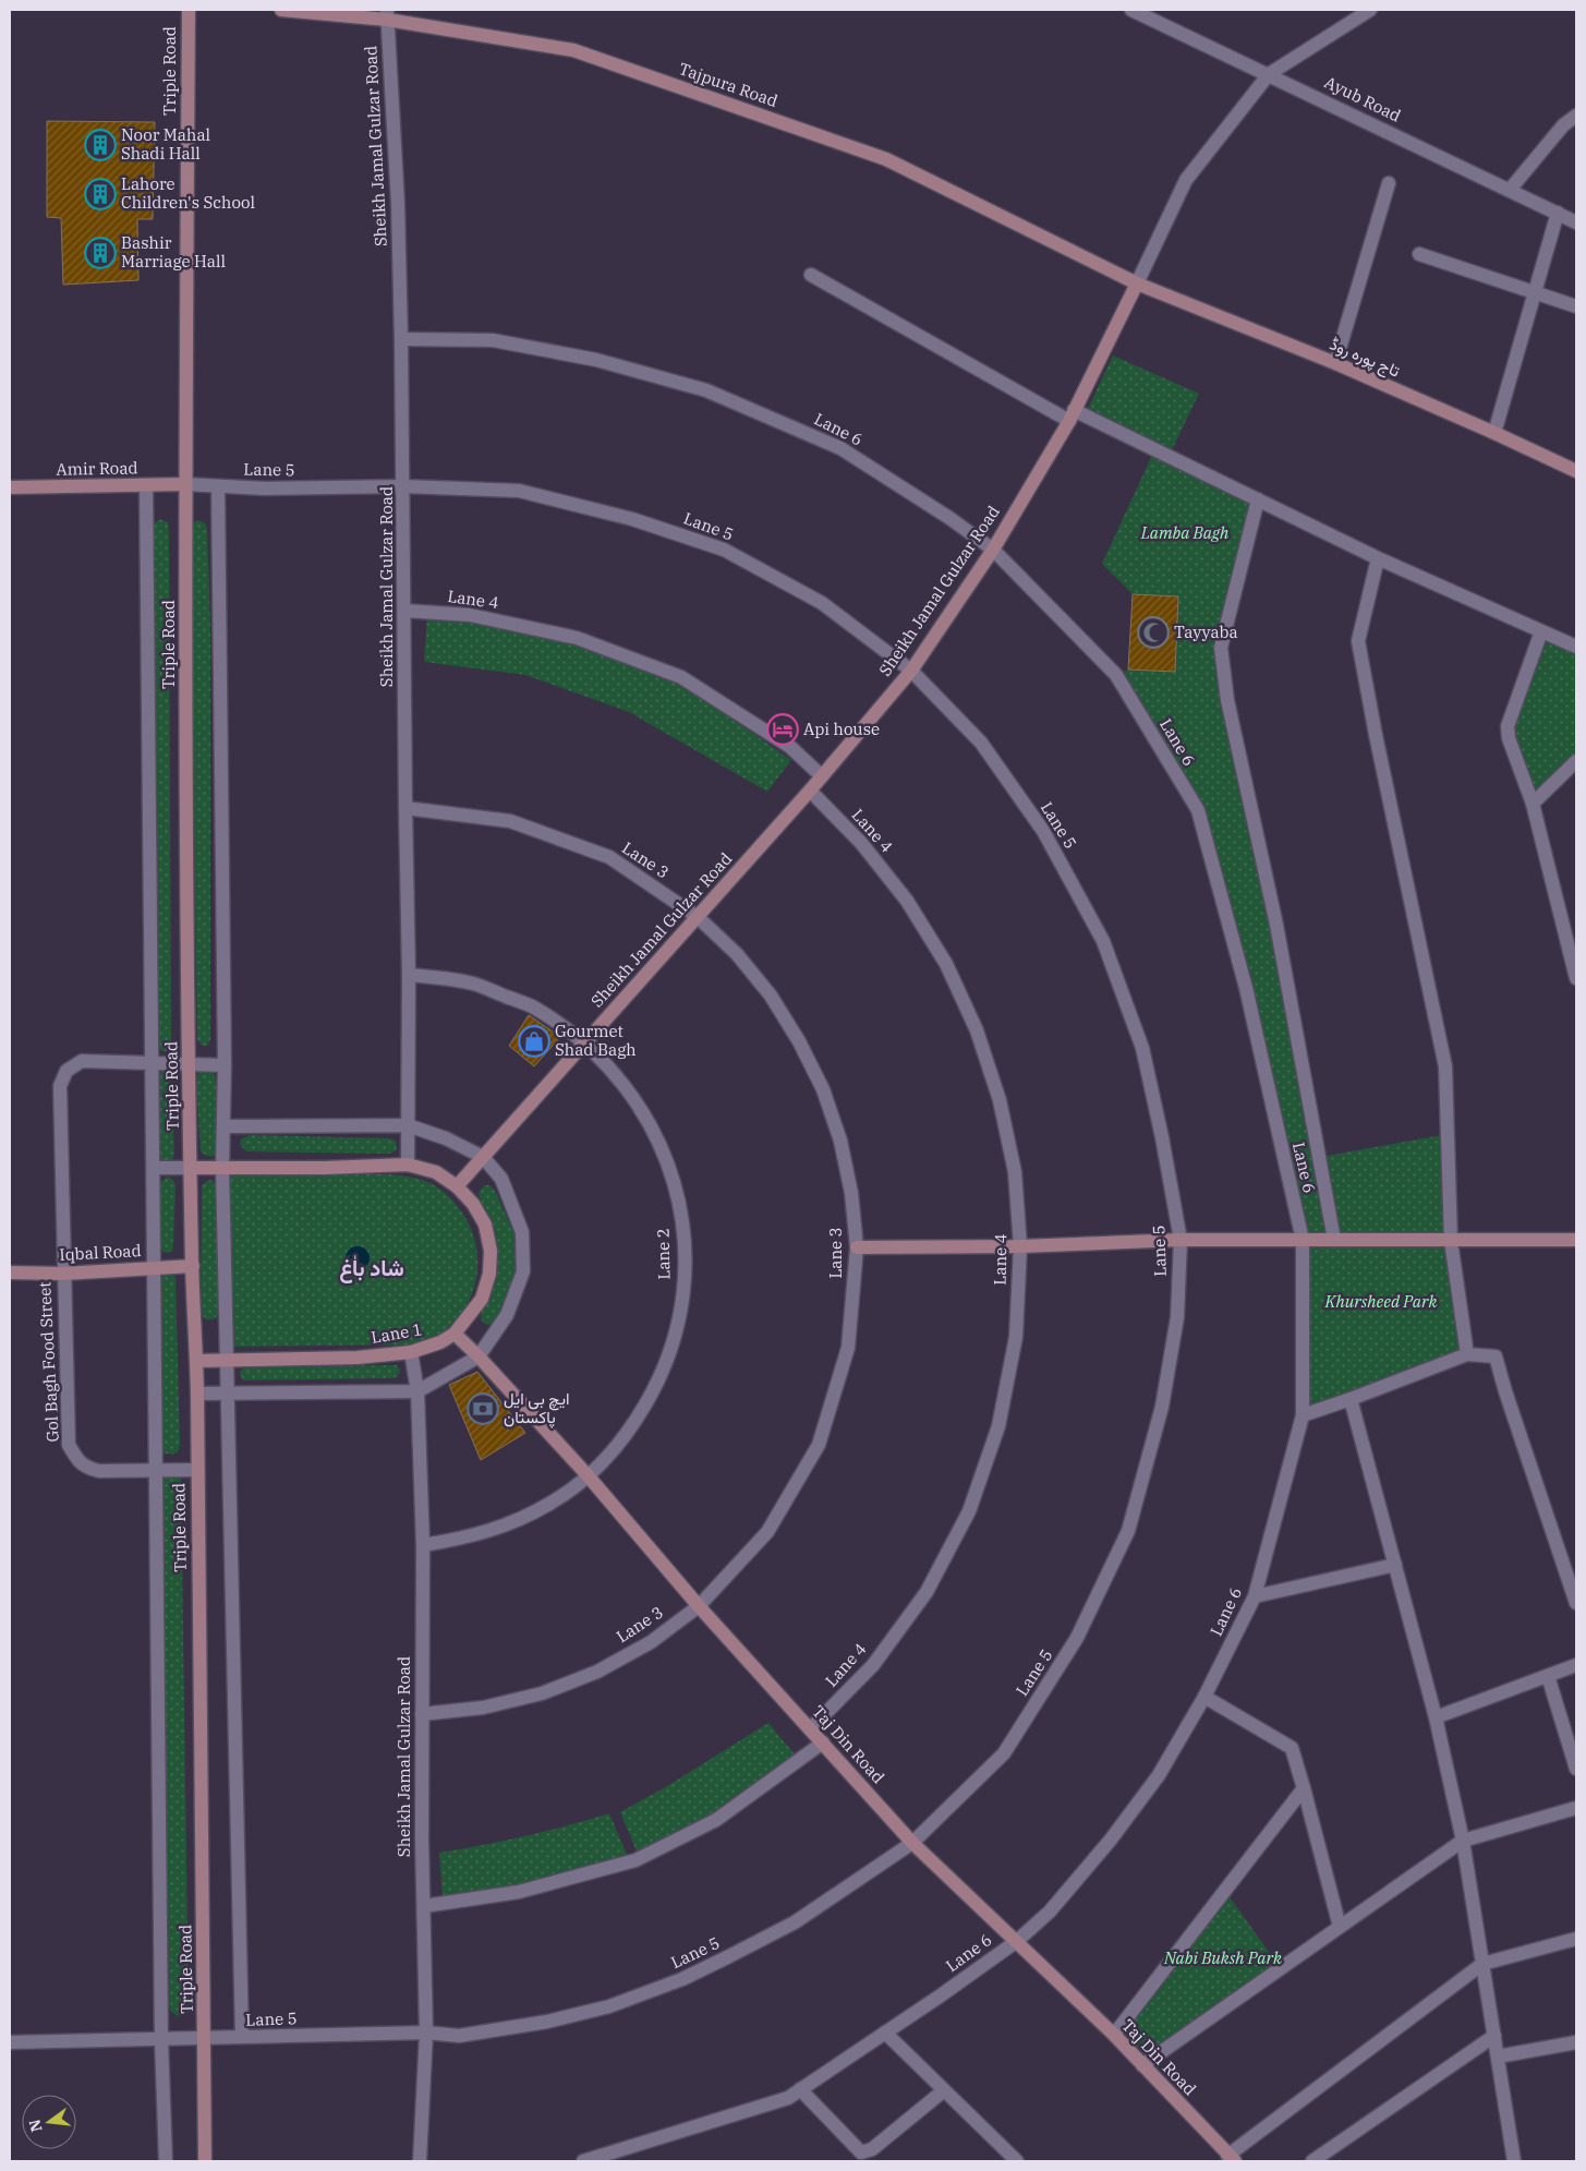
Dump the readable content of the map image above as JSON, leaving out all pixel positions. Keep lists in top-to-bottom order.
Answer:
{
  "streets": {
    "main road": [
      "Triple Road",
      "Tajpura Road",
      "Sheikh Jamal Gulzar Road",
      "تاج پورہ روڈ",
      "Amir Road",
      "Iqbal Road",
      "Lane 1",
      "Taj Din Road"
    ],
    "street": [
      "Ayub Road",
      "Lane 6",
      "Lane 5",
      "Lane 4",
      "Lane 3",
      "Lane 2",
      "Gol Bagh Food Street"
    ]
  },
  "crossings": [
    ["Triple Road", "Amir Road"],
    ["Triple Road", "Lane 5"],
    ["Triple Road", "Iqbal Road"],
    ["Triple Road", "Lane 1"],
    ["Triple Road", "Gol Bagh Food Street"],
    ["Tajpura Road", "Sheikh Jamal Gulzar Road"],
    ["Tajpura Road", "تاج پورہ روڈ"],
    ["Ayub Road", "Sheikh Jamal Gulzar Road"],
    ["Sheikh Jamal Gulzar Road", "تاج پورہ روڈ"],
    ["Sheikh Jamal Gulzar Road", "Lane 6"],
    ["Sheikh Jamal Gulzar Road", "Lane 5"],
    ["Sheikh Jamal Gulzar Road", "Lane 4"],
    ["Sheikh Jamal Gulzar Road", "Lane 3"],
    ["Sheikh Jamal Gulzar Road", "Lane 2"],
    ["Sheikh Jamal Gulzar Road", "Lane 1"],
    ["Lane 6", "Taj Din Road"],
    ["Amir Road", "Lane 5"],
    ["Lane 5", "Taj Din Road"],
    ["Lane 4", "Taj Din Road"],
    ["Lane 3", "Taj Din Road"],
    ["Iqbal Road", "Gol Bagh Food Street"],
    ["Lane 2", "Taj Din Road"],
    ["Lane 1", "Taj Din Road"]
  ],
  "districts": ["شاد باٰغ"],
  "parks": ["Lamba Bagh", "Khursheed Park", "Nabi Buksh Park"],
  "places": {
    "building": ["Noor Mahal Shadi Hall", "Lahore Children's School", "Bashir Marriage Hall"],
    "mosque": ["Tayyaba"],
    "hotel": ["Api house"],
    "shop": ["Gourmet Shad Bagh"],
    "bank": ["ایچ بی ایل پاکستان"]
  },
  "north": "left"
}
